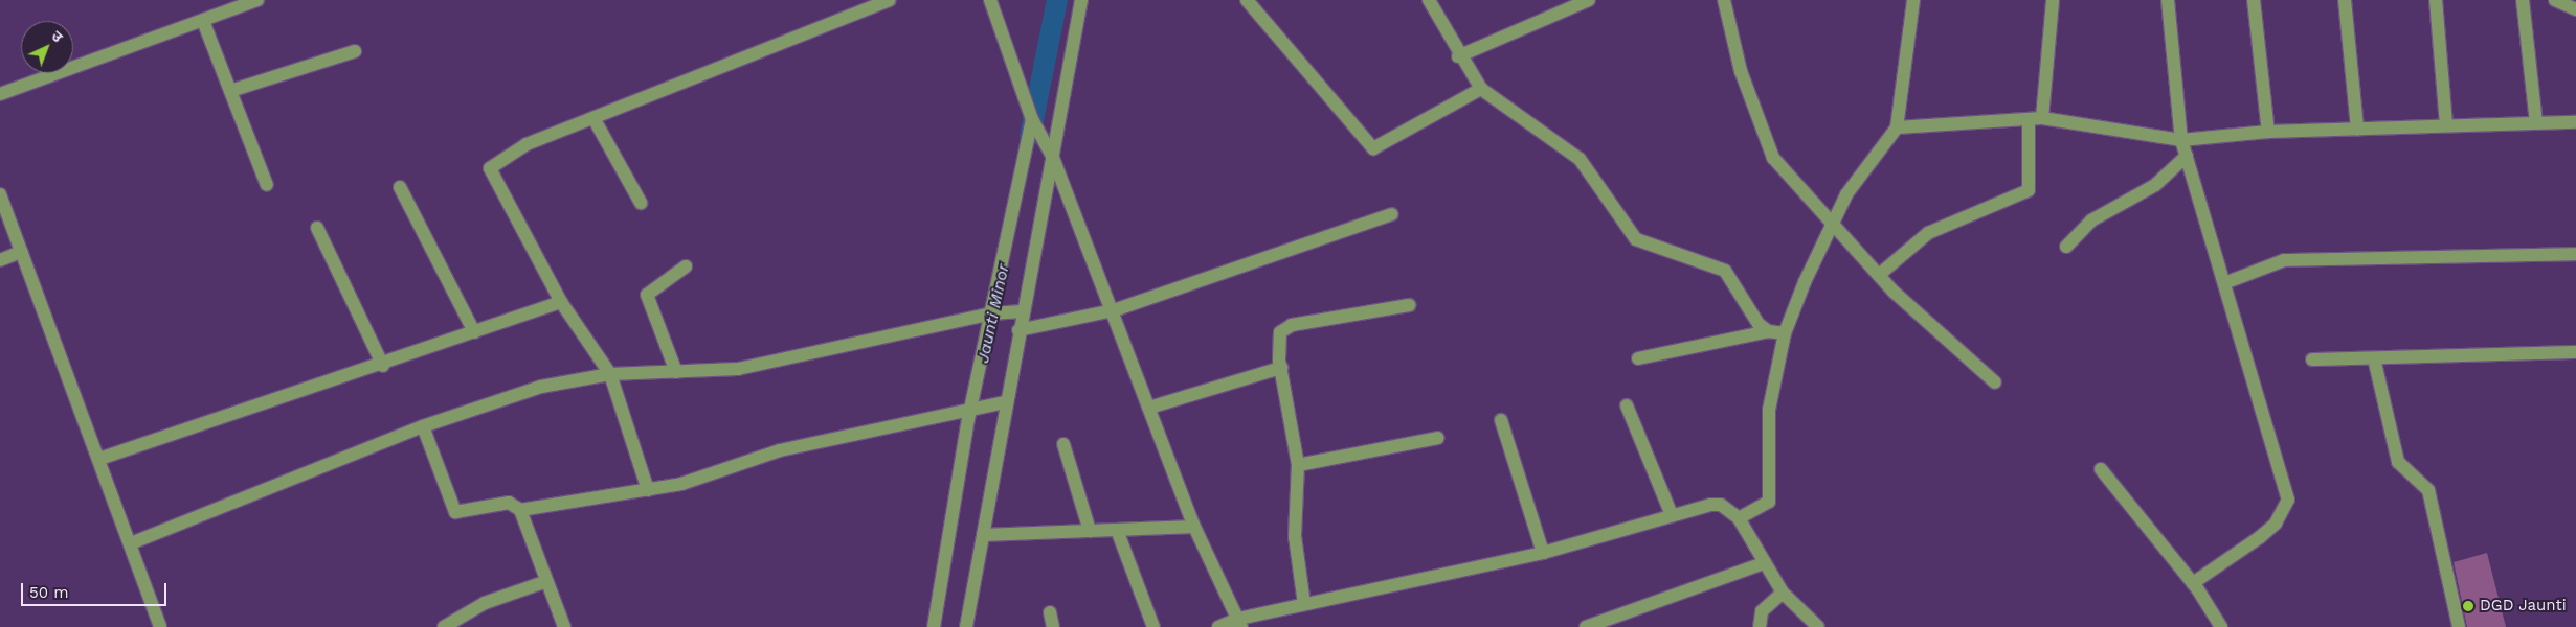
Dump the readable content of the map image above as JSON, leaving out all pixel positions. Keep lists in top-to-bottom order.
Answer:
{
  "water": ["Jaunti Minor"],
  "places": ["DGD Jaunti"],
  "scale_bar": "50 m",
  "north": "top right"
}
